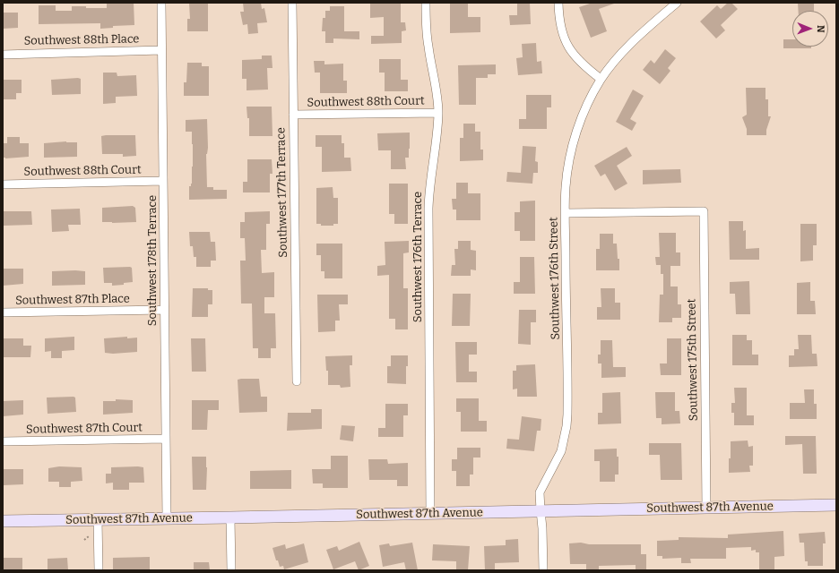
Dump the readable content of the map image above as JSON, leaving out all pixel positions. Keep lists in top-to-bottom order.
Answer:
{
  "streets": {
    "street": [
      "Southwest 88th Place",
      "Southwest 88th Court",
      "Southwest 177th Terrace",
      "Southwest 176th Terrace",
      "Southwest 178th Terrace",
      "Southwest 176th Street",
      "Southwest 87th Place",
      "Southwest 175th Street",
      "Southwest 87th Court",
      "Southwest 87th Avenue"
    ]
  },
  "crossings": [
    ["Southwest 88th Place", "Southwest 178th Terrace"],
    ["Southwest 88th Court", "Southwest 177th Terrace"],
    ["Southwest 88th Court", "Southwest 176th Terrace"],
    ["Southwest 88th Court", "Southwest 178th Terrace"],
    ["Southwest 176th Terrace", "Southwest 87th Avenue"],
    ["Southwest 178th Terrace", "Southwest 87th Place"],
    ["Southwest 178th Terrace", "Southwest 87th Court"],
    ["Southwest 178th Terrace", "Southwest 87th Avenue"],
    ["Southwest 176th Street", "Southwest 175th Street"],
    ["Southwest 176th Street", "Southwest 87th Avenue"],
    ["Southwest 175th Street", "Southwest 87th Avenue"]
  ],
  "north": "right"
}
